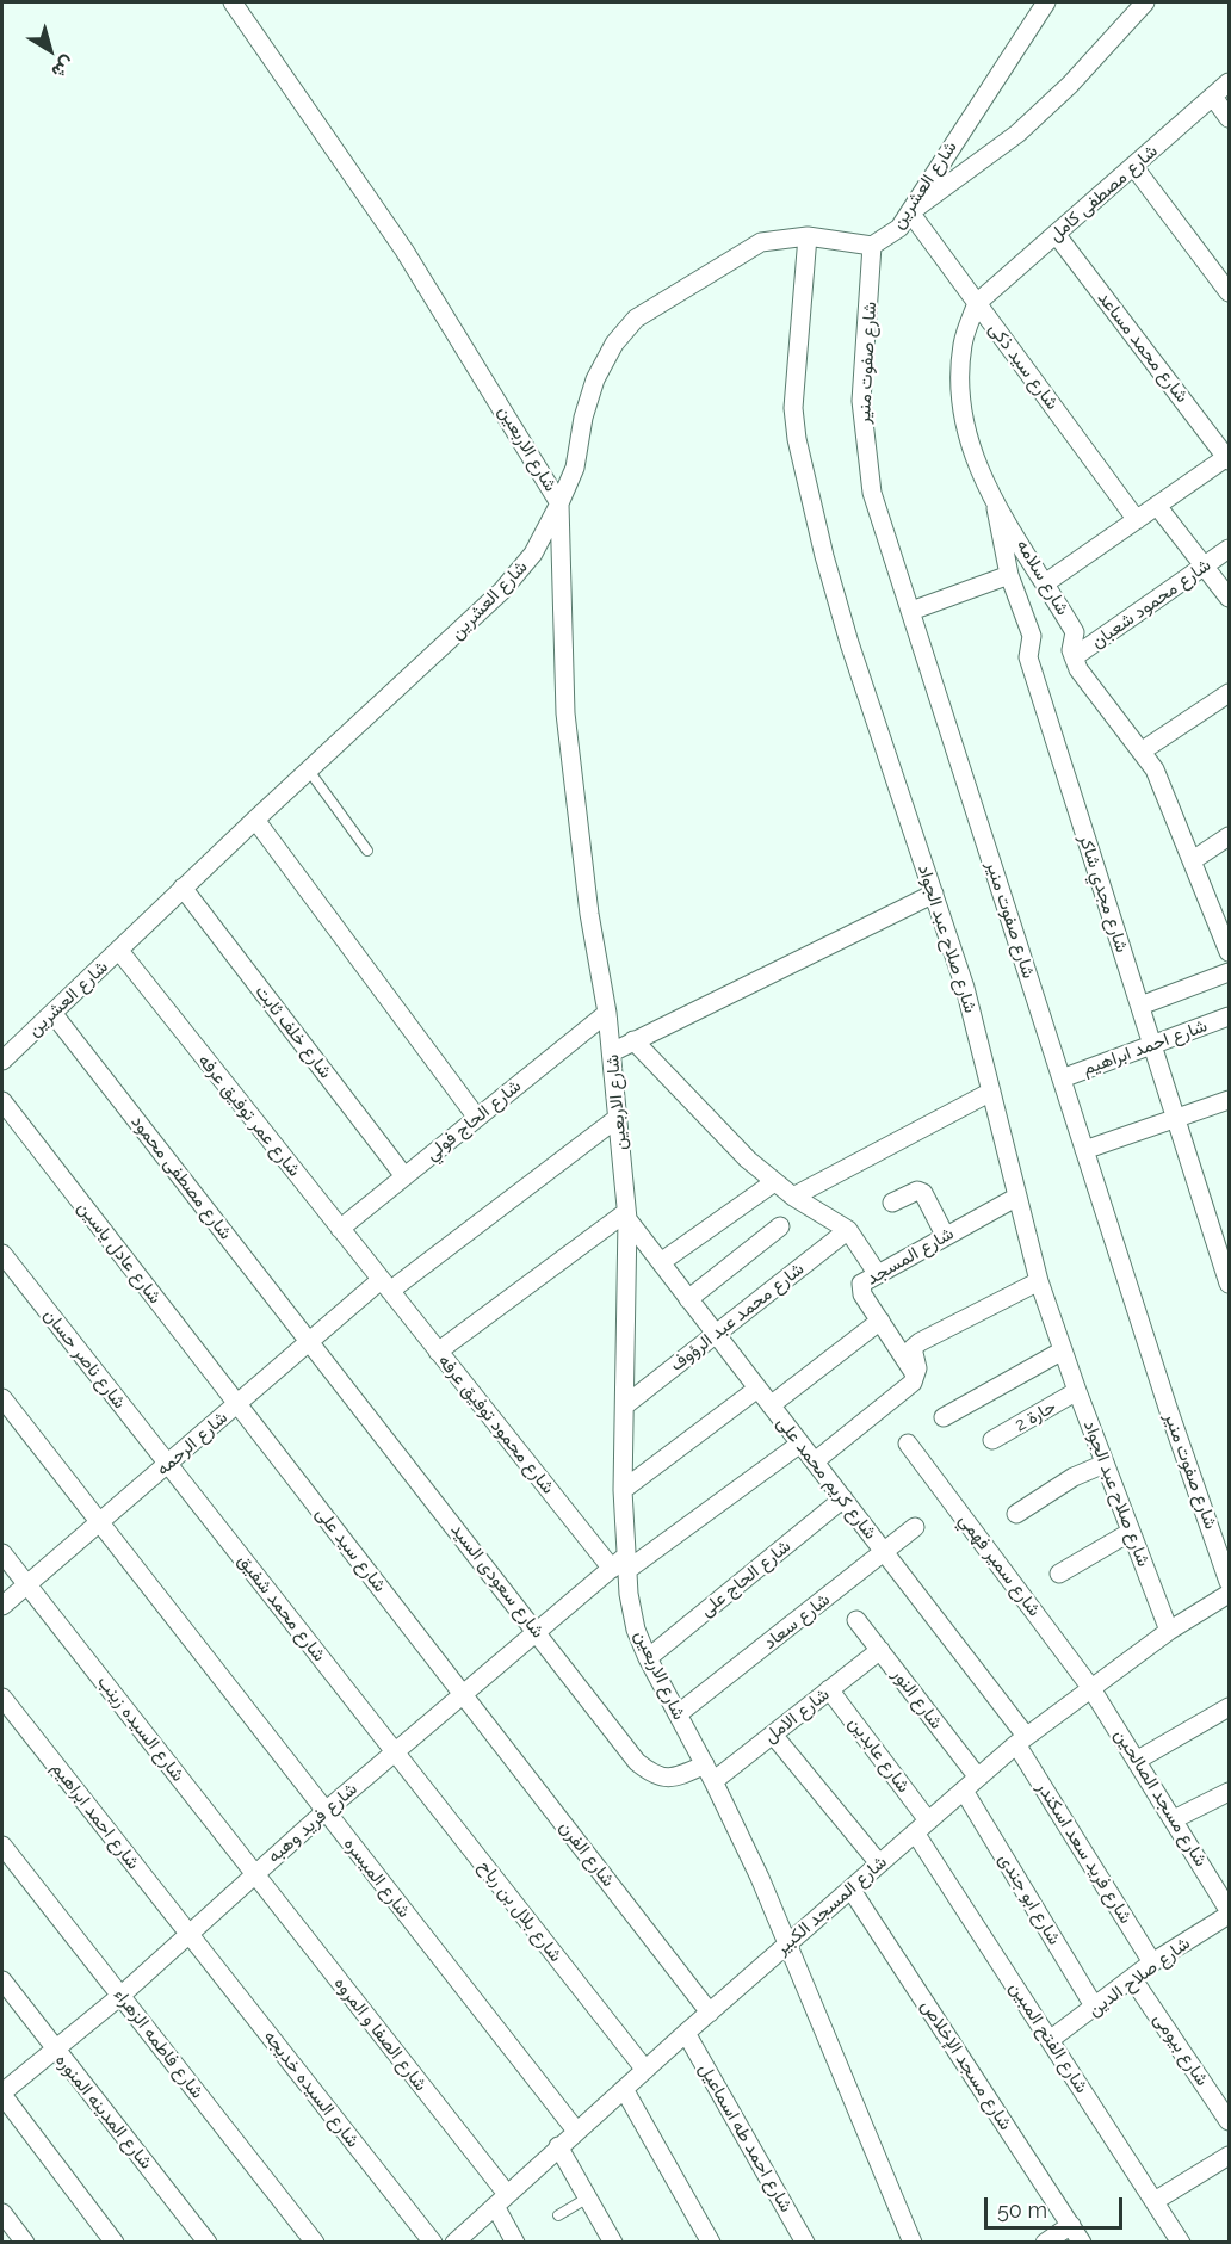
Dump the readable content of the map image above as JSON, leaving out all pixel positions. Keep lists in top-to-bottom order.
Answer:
{
  "streets": {
    "street": [
      "شارع العشرين",
      "شارع مصطفى كامل",
      "شارع محمد مساعد",
      "شارع صفوت منير",
      "شارع سيد ذكى",
      "شارع الاربعين",
      "شارع سلامه",
      "شارع محمود شعبان",
      "شارع مجدي شاكر",
      "شارع صلاح عبد الجواد",
      "شارع خلف ثابت",
      "شارع احمد ابراهيم",
      "شارع عمر توفيق عرفه",
      "شارع الحاج فولي",
      "شارع مصطفى محمود",
      "شارع عادل ياسين",
      "شارع المسجد",
      "شارع محمد عبد الرؤوف",
      "شارع ناصر حسان",
      "حارة 2",
      "شارع محمود توفيق عرفه",
      "شارع الرحمه",
      "شارع كريم محمد على",
      "شارع سيد على",
      "شارع سمير فهمي",
      "شارع الحاج على",
      "شارع سعودى السيد",
      "شارع محمد شفيق",
      "شارع سعاد",
      "شارع النور",
      "شارع الامل",
      "شارع السيده زينب",
      "شارع عابدين",
      "شارع مسجد الصالحين",
      "شارع فريد وهبه",
      "شارع فريد سعد اسكندر",
      "شارع الفرن",
      "شارع الميسره",
      "شارع ابو جندى",
      "شارع المسجد الكبير",
      "شارع بلال بن رباح",
      "شارع صلاح الدين",
      "شارع الصفا و المروه",
      "شارع الفتح المبين",
      "شارع فاطمه الزهراء",
      "شارع بيومى",
      "شارع مسجد الإخلاص",
      "شارع السيده خديجه",
      "شارع المدينه المنوره",
      "شارع احمد طه اسماعيل"
    ]
  },
  "crossings": [
    ["شارع العشرين", "شارع صفوت منير"],
    ["شارع العشرين", "شارع سيد ذكى"],
    ["شارع العشرين", "شارع الاربعين"],
    ["شارع العشرين", "شارع صلاح عبد الجواد"],
    ["شارع العشرين", "شارع خلف ثابت"],
    ["شارع العشرين", "شارع عمر توفيق عرفه"],
    ["شارع العشرين", "شارع مصطفى محمود"],
    ["شارع مصطفى كامل", "شارع محمد مساعد"],
    ["شارع مصطفى كامل", "شارع سيد ذكى"],
    ["شارع مصطفى كامل", "شارع سلامه"],
    ["شارع صفوت منير", "شارع احمد ابراهيم"],
    ["شارع سيد ذكى", "شارع سلامه"],
    ["شارع الاربعين", "شارع الحاج فولي"],
    ["شارع الاربعين", "شارع محمد عبد الرؤوف"],
    ["شارع الاربعين", "شارع محمود توفيق عرفه"],
    ["شارع الاربعين", "شارع الرحمه"],
    ["شارع الاربعين", "شارع كريم محمد على"],
    ["شارع الاربعين", "شارع الحاج على"],
    ["شارع الاربعين", "شارع سعودى السيد"],
    ["شارع الاربعين", "شارع سعاد"],
    ["شارع الاربعين", "شارع الامل"],
    ["شارع الاربعين", "شارع فريد وهبه"],
    ["شارع الاربعين", "شارع المسجد الكبير"],
    ["شارع سلامه", "شارع محمود شعبان"],
    ["شارع سلامه", "شارع مجدي شاكر"],
    ["شارع مجدي شاكر", "شارع احمد ابراهيم"],
    ["شارع صلاح عبد الجواد", "شارع المسجد"],
    ["شارع صلاح عبد الجواد", "حارة 2"],
    ["شارع صلاح عبد الجواد", "شارع المسجد الكبير"],
    ["شارع خلف ثابت", "شارع الحاج فولي"],
    ["شارع احمد ابراهيم", "شارع فريد وهبه"],
    ["شارع احمد ابراهيم", "شارع السيده خديجه"],
    ["شارع عمر توفيق عرفه", "شارع الحاج فولي"],
    ["شارع عمر توفيق عرفه", "شارع محمود توفيق عرفه"],
    ["شارع عمر توفيق عرفه", "شارع الرحمه"],
    ["شارع مصطفى محمود", "شارع الرحمه"],
    ["شارع مصطفى محمود", "شارع سعودى السيد"],
    ["شارع عادل ياسين", "شارع الرحمه"],
    ["شارع عادل ياسين", "شارع سيد على"],
    ["شارع محمد عبد الرؤوف", "شارع كريم محمد على"],
    ["شارع ناصر حسان", "شارع الرحمه"],
    ["شارع ناصر حسان", "شارع محمد شفيق"],
    ["شارع محمود توفيق عرفه", "شارع الرحمه"],
    ["شارع محمود توفيق عرفه", "شارع فريد وهبه"],
    ["شارع الرحمه", "شارع سيد على"],
    ["شارع الرحمه", "شارع سعودى السيد"],
    ["شارع الرحمه", "شارع محمد شفيق"],
    ["شارع الرحمه", "شارع السيده زينب"],
    ["شارع الرحمه", "شارع الميسره"],
    ["شارع كريم محمد على", "شارع الحاج على"],
    ["شارع كريم محمد على", "شارع سعاد"],
    ["شارع كريم محمد على", "شارع فريد وهبه"],
    ["شارع كريم محمد على", "شارع فريد سعد اسكندر"],
    ["شارع كريم محمد على", "شارع المسجد الكبير"],
    ["شارع سيد على", "شارع فريد وهبه"],
    ["شارع سيد على", "شارع الفرن"],
    ["شارع سمير فهمي", "شارع مسجد الصالحين"],
    ["شارع سمير فهمي", "شارع المسجد الكبير"],
    ["شارع سعودى السيد", "شارع فريد وهبه"],
    ["شارع محمد شفيق", "شارع فريد وهبه"],
    ["شارع محمد شفيق", "شارع بلال بن رباح"],
    ["شارع النور", "شارع الامل"],
    ["شارع النور", "شارع المسجد الكبير"],
    ["شارع الامل", "شارع عابدين"],
    ["شارع السيده زينب", "شارع فريد وهبه"],
    ["شارع السيده زينب", "شارع الصفا و المروه"],
    ["شارع عابدين", "شارع المسجد الكبير"],
    ["شارع عابدين", "شارع الفتح المبين"],
    ["شارع مسجد الصالحين", "شارع المسجد الكبير"],
    ["شارع مسجد الصالحين", "شارع صلاح الدين"],
    ["شارع فريد وهبه", "شارع الفرن"],
    ["شارع فريد وهبه", "شارع الميسره"],
    ["شارع فريد وهبه", "شارع بلال بن رباح"],
    ["شارع فريد وهبه", "شارع الصفا و المروه"],
    ["شارع فريد وهبه", "شارع فاطمه الزهراء"],
    ["شارع فريد وهبه", "شارع السيده خديجه"],
    ["شارع فريد وهبه", "شارع المدينه المنوره"],
    ["شارع فريد سعد اسكندر", "شارع المسجد الكبير"],
    ["شارع فريد سعد اسكندر", "شارع صلاح الدين"],
    ["شارع الفرن", "شارع المسجد الكبير"],
    ["شارع الميسره", "شارع المسجد الكبير"],
    ["شارع ابو جندى", "شارع المسجد الكبير"],
    ["شارع ابو جندى", "شارع صلاح الدين"],
    ["شارع المسجد الكبير", "شارع بلال بن رباح"],
    ["شارع المسجد الكبير", "شارع الصفا و المروه"],
    ["شارع المسجد الكبير", "شارع الفتح المبين"],
    ["شارع المسجد الكبير", "شارع مسجد الإخلاص"],
    ["شارع المسجد الكبير", "شارع احمد طه اسماعيل"],
    ["شارع صلاح الدين", "شارع الفتح المبين"],
    ["شارع صلاح الدين", "شارع بيومى"]
  ],
  "scale_bar": "50 m",
  "north": "bottom right"
}
